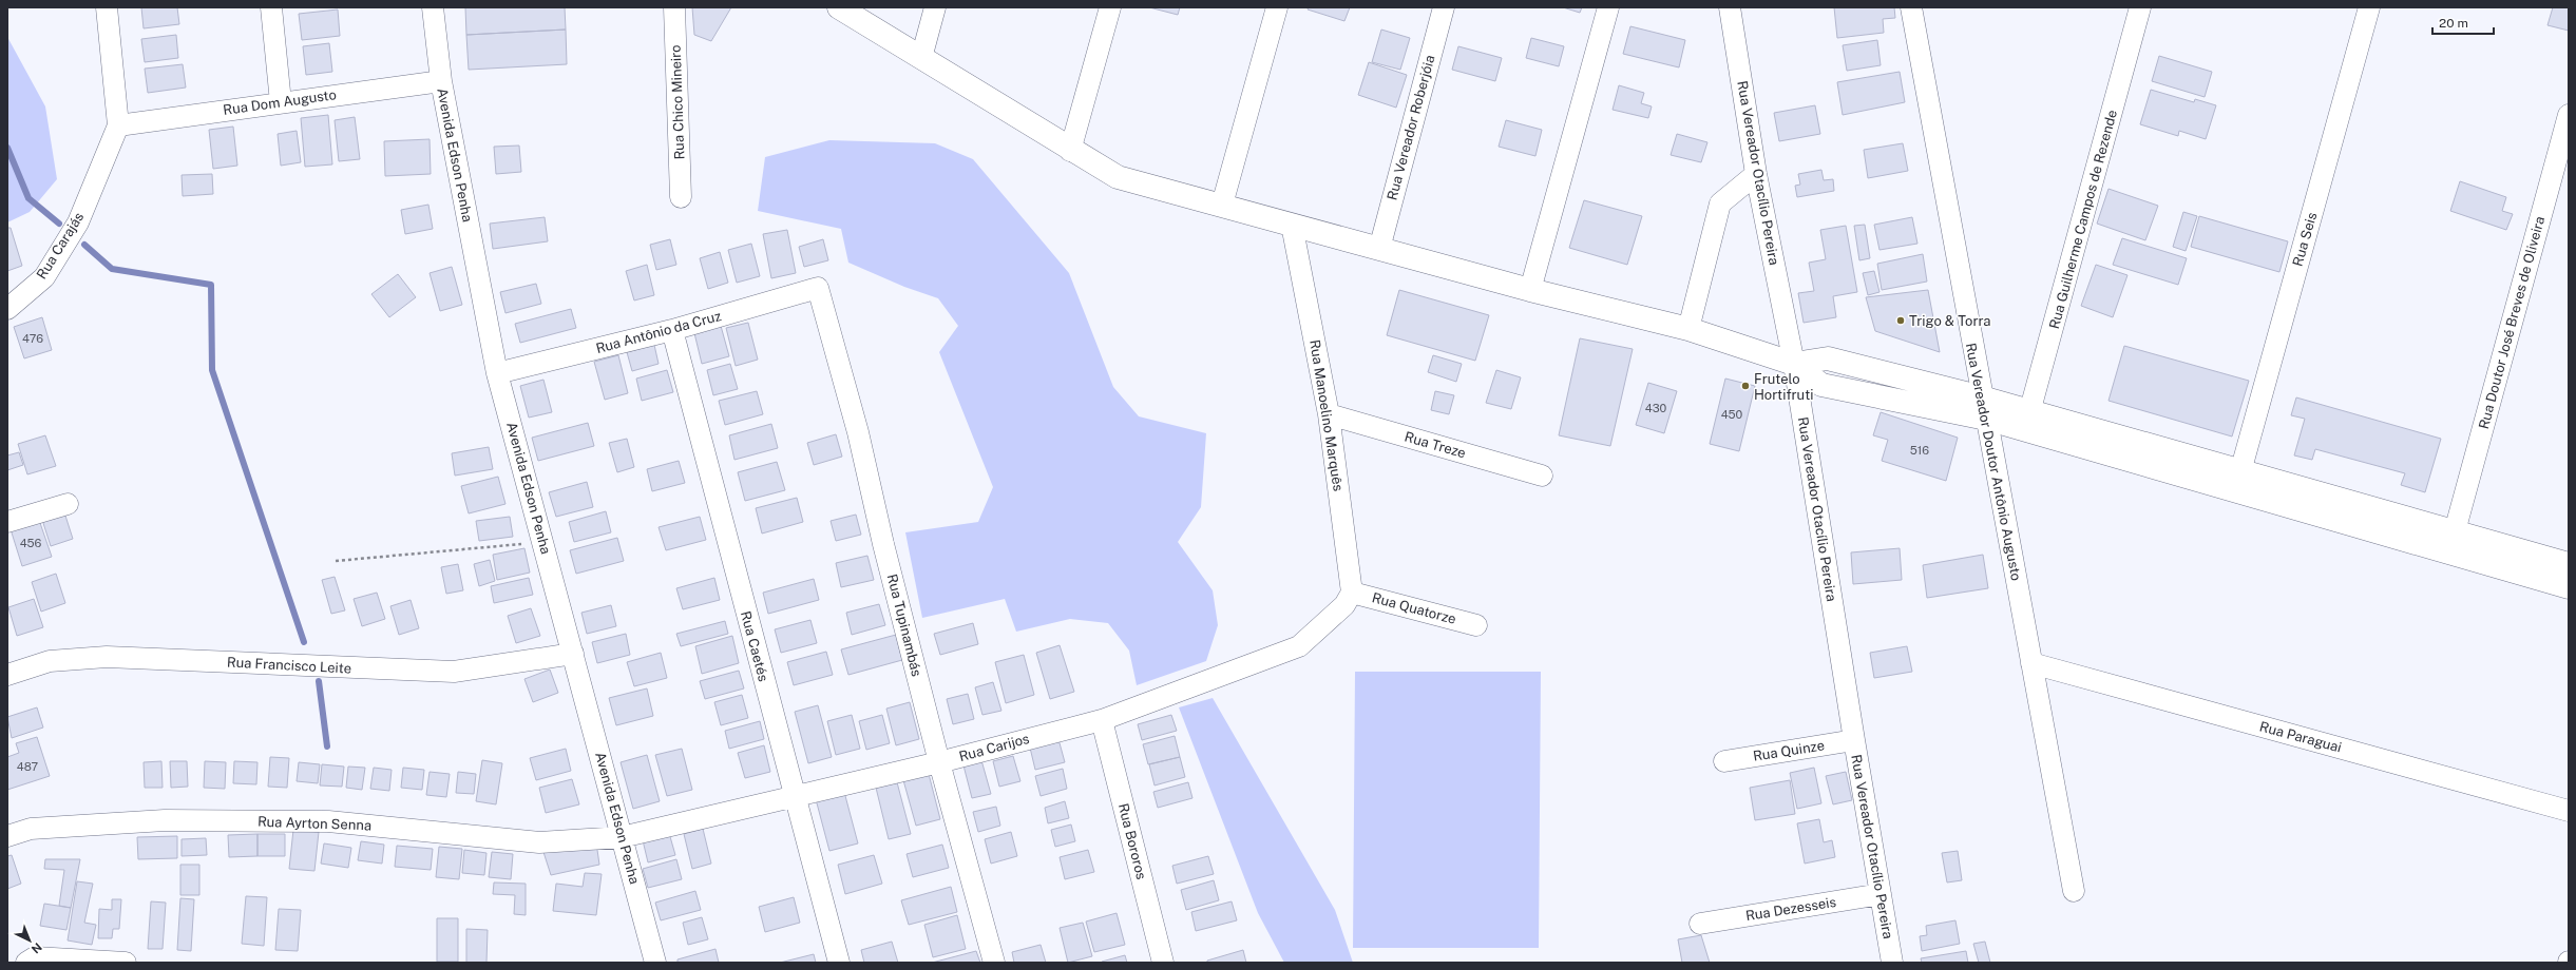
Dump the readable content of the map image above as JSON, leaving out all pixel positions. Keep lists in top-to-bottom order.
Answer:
{
  "streets": {
    "street": [
      "Rua Dom Augusto",
      "Rua Chico Mineiro",
      "Rua Vereador Roberjóia",
      "Avenida Edson Penha",
      "Rua Vereador Otacílio Pereira",
      "Rua Guilherme Campos de Rezende",
      "Rua Seis",
      "Rua Carajás",
      "Rua Doutor José Breves de Oliveira",
      "Rua Antônio da Cruz",
      "Rua Manoelino Marquês",
      "Rua Treze",
      "Rua Vereador Doutor Antônio Augusto",
      "Rua Quatorze",
      "Rua Tupinambás",
      "Rua Caetés",
      "Rua Francisco Leite",
      "Rua Paraguai",
      "Rua Carijos",
      "Rua Quinze",
      "Rua Ayrton Senna",
      "Rua Bororos",
      "Rua Dezesseis"
    ]
  },
  "crossings": [
    ["Rua Dom Augusto", "Avenida Edson Penha"],
    ["Rua Dom Augusto", "Rua Carajás"],
    ["Avenida Edson Penha", "Rua Antônio da Cruz"],
    ["Avenida Edson Penha", "Rua Francisco Leite"],
    ["Avenida Edson Penha", "Rua Carijos"],
    ["Avenida Edson Penha", "Rua Ayrton Senna"],
    ["Rua Vereador Otacílio Pereira", "Rua Quinze"],
    ["Rua Vereador Otacílio Pereira", "Rua Dezesseis"],
    ["Rua Antônio da Cruz", "Rua Tupinambás"],
    ["Rua Antônio da Cruz", "Rua Caetés"],
    ["Rua Manoelino Marquês", "Rua Treze"],
    ["Rua Manoelino Marquês", "Rua Quatorze"],
    ["Rua Manoelino Marquês", "Rua Carijos"],
    ["Rua Vereador Doutor Antônio Augusto", "Rua Paraguai"],
    ["Rua Quatorze", "Rua Carijos"],
    ["Rua Tupinambás", "Rua Carijos"],
    ["Rua Caetés", "Rua Carijos"],
    ["Rua Carijos", "Rua Ayrton Senna"],
    ["Rua Carijos", "Rua Bororos"]
  ],
  "places": ["Trigo & Torra", "Frutelo Hortifruti"],
  "house_numbers": [
    "476",
    "430",
    "450",
    "516",
    "456",
    "487"
  ],
  "scale_bar": "20 m",
  "north": "bottom right"
}
